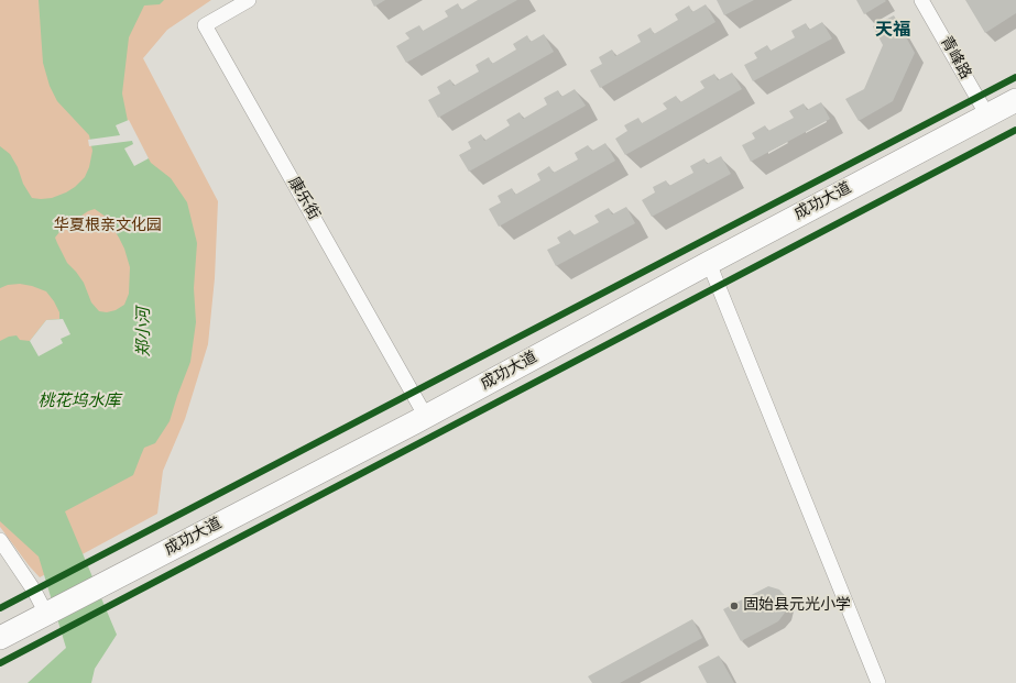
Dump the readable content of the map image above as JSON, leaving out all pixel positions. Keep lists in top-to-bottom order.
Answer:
{
  "streets": {
    "main road": ["成功大道"],
    "street": ["青峰路", "康乐街"]
  },
  "crossings": [
    ["青峰路", "成功大道"],
    ["康乐街", "成功大道"]
  ],
  "districts": ["天福"],
  "water": ["郑小河", "桃花坞水库"],
  "parks": ["华夏根亲文化园"],
  "places": ["固始县元光小学"]
}
